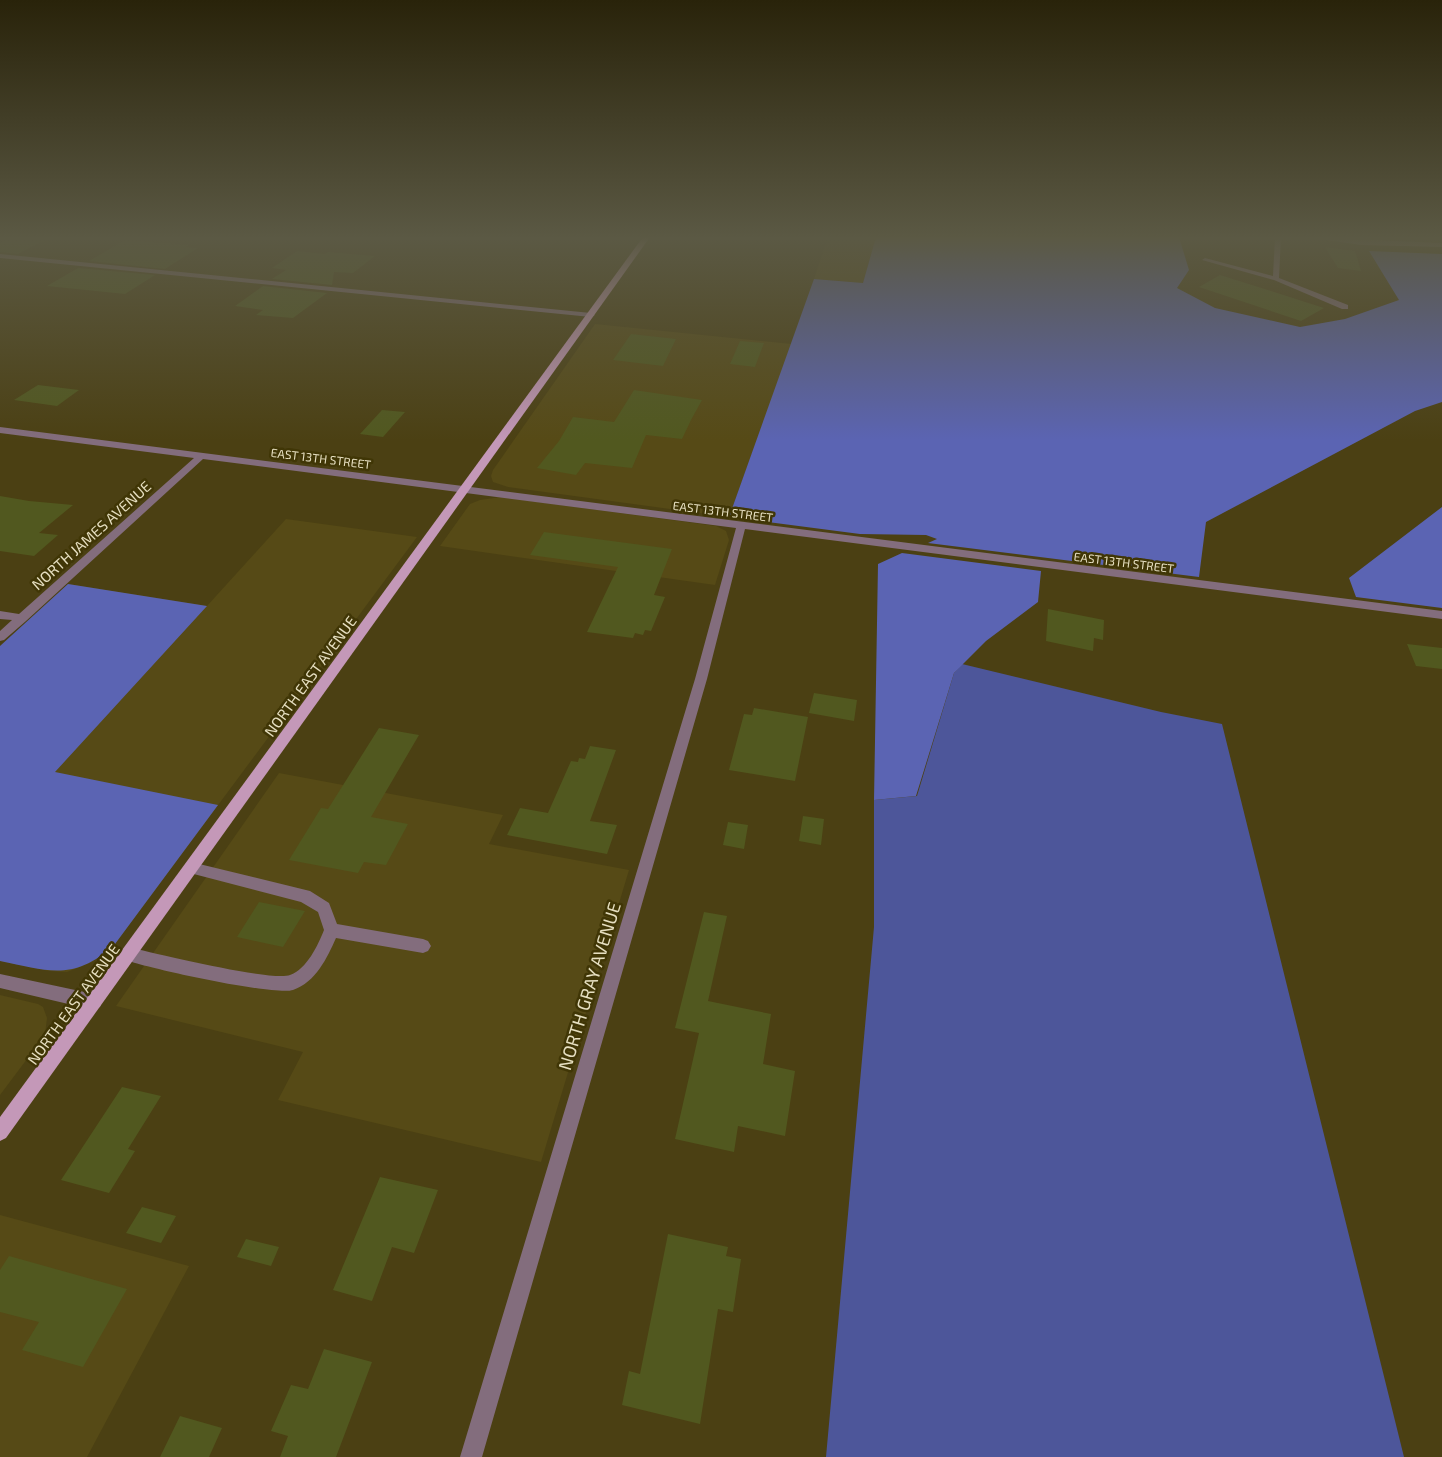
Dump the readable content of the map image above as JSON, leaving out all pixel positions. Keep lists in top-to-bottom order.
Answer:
{
  "streets": {
    "main road": ["NORTH EAST AVENUE"],
    "street": ["EAST 13TH STREET", "NORTH JAMES AVENUE", "NORTH GRAY AVENUE"]
  },
  "crossings": [
    ["EAST 13TH STREET", "NORTH JAMES AVENUE"],
    ["EAST 13TH STREET", "NORTH EAST AVENUE"],
    ["EAST 13TH STREET", "NORTH GRAY AVENUE"]
  ]
}
